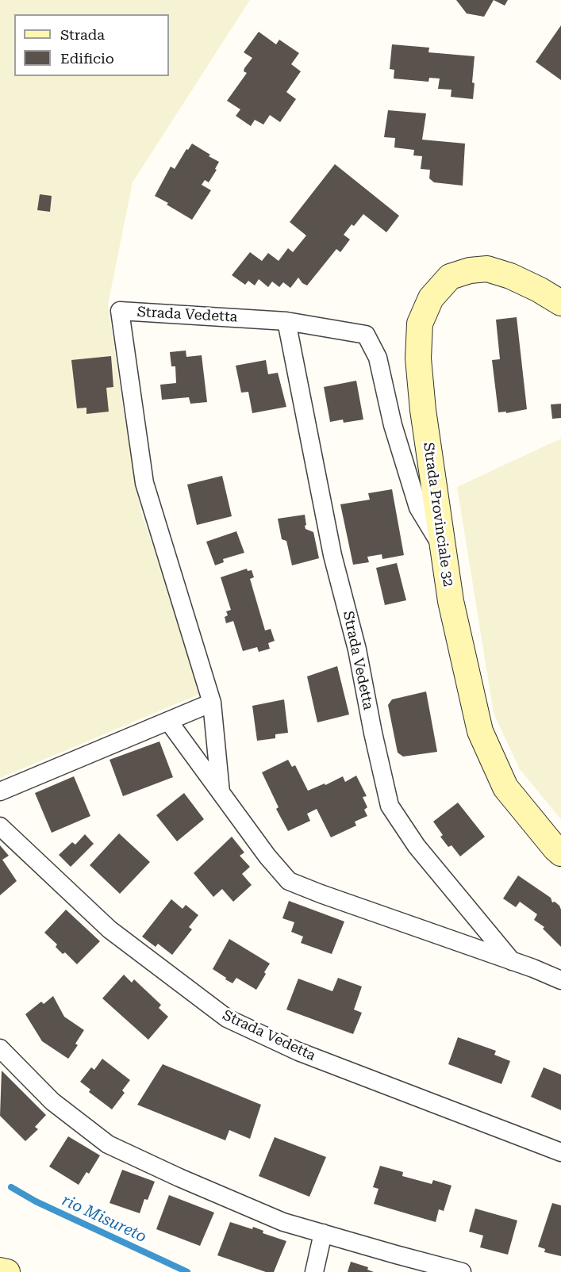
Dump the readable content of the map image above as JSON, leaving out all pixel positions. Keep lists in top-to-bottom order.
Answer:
{
  "streets": {
    "main road": ["Strada Provinciale 32"],
    "street": ["Strada Vedetta"]
  },
  "crossings": [
    ["Strada Vedetta", "Strada Provinciale 32"]
  ],
  "water": ["rio Misureto"],
  "legend": ["Strada", "Edificio"]
}
